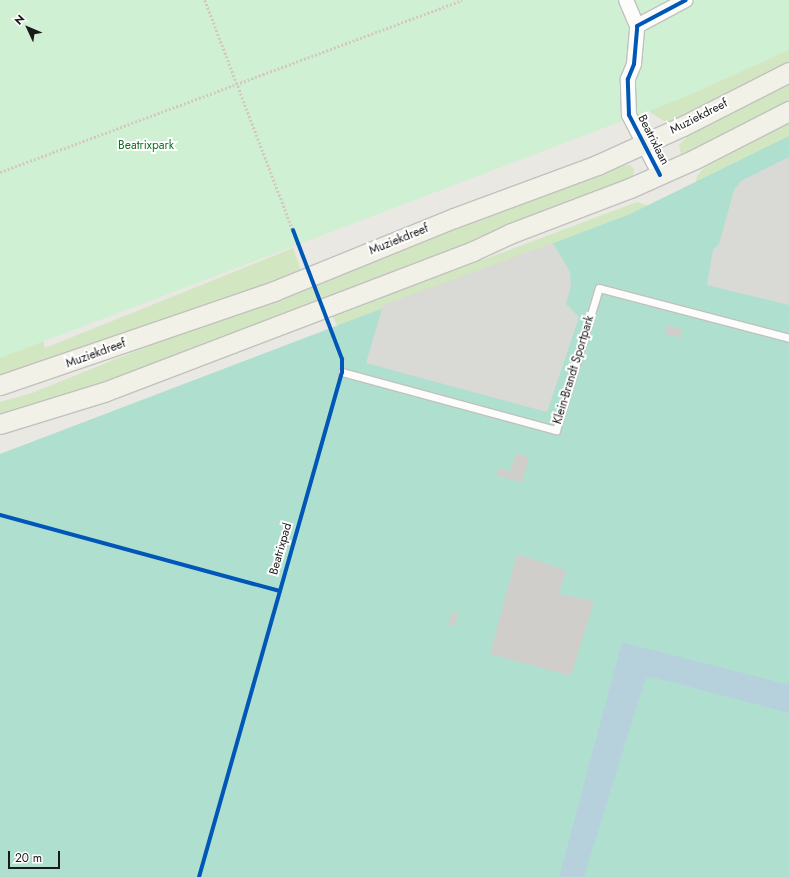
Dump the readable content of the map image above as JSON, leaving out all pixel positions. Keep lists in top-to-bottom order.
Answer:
{
  "streets": {
    "main road": ["Muziekdreef"],
    "street": ["Beatrixlaan"],
    "lane": ["Klein-Brandt Sportpark"],
    "cycle path": ["Beatrixpad"]
  },
  "crossings": [
    ["Muziekdreef", "Beatrixlaan"]
  ],
  "parks": ["Beatrixpark"],
  "scale_bar": "20 m",
  "north": "top left"
}
